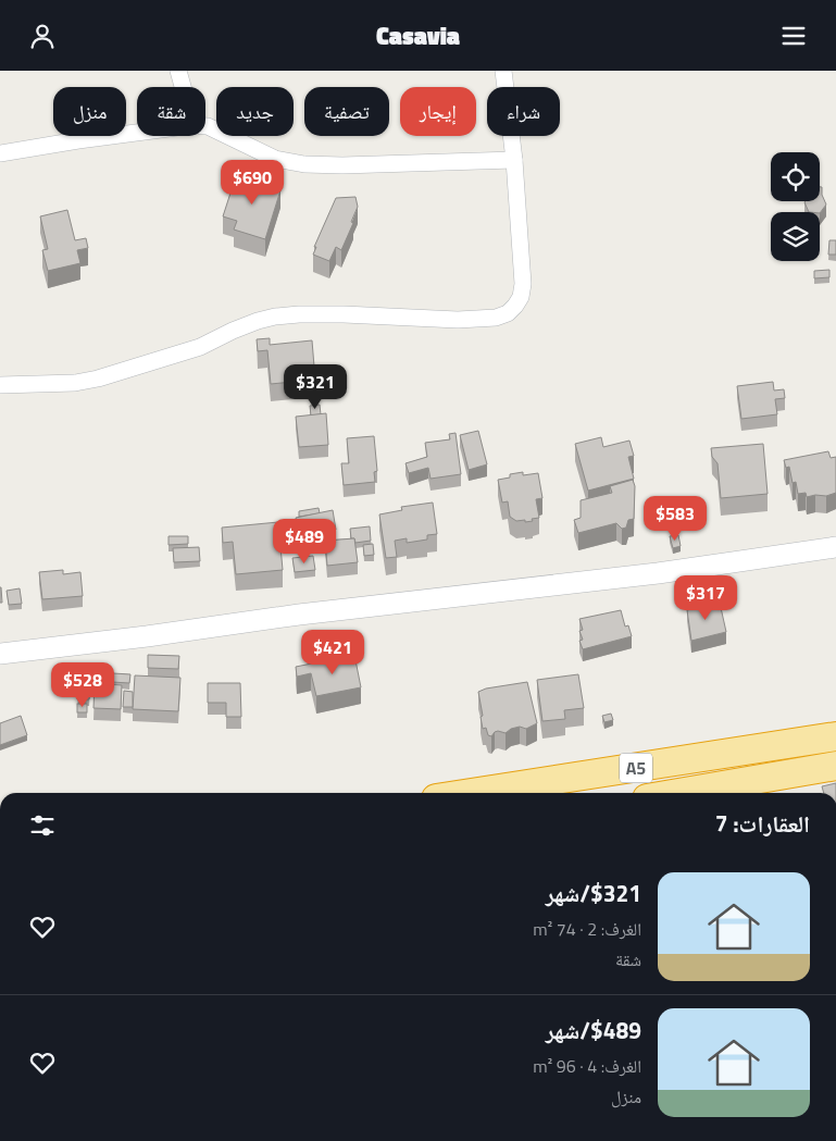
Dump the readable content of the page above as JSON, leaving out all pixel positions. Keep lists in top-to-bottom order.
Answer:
{
  "streets": {
    "highway": ["A5"]
  },
  "page": {
    "header": "Casavia",
    "chip": [
      "شراء",
      "إيجار",
      "تصفية",
      "جديد",
      "شقة",
      "منزل"
    ],
    "price": [
      "$690",
      "$321",
      "$583",
      "$489",
      "$317",
      "$421",
      "$528"
    ],
    "heading": "العقارات: 7",
    "list": [
      {
        "name": "$321/شهر",
        "note": "الغرف: 2 · 74 m² · شقة"
      },
      {
        "name": "$489/شهر",
        "note": "الغرف: 4 · 96 m² · منزل"
      }
    ]
  }
}
